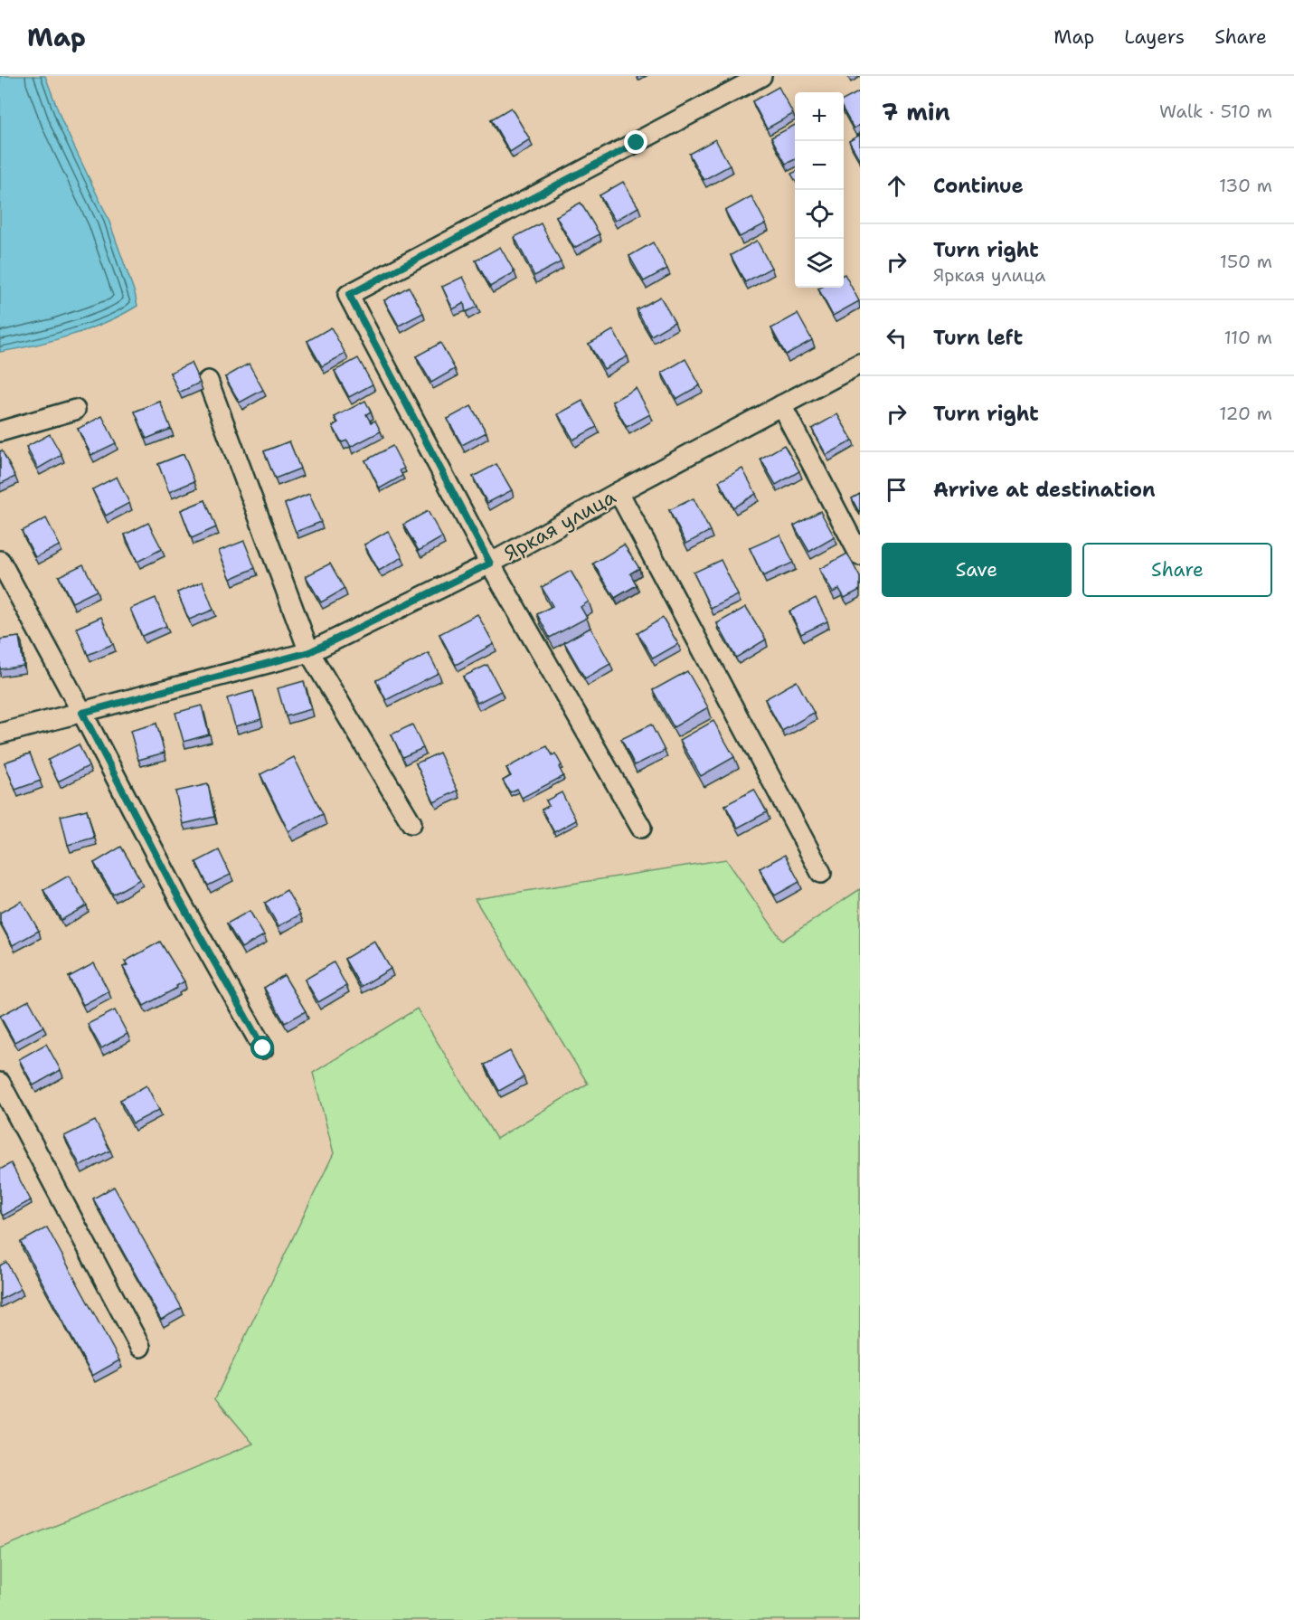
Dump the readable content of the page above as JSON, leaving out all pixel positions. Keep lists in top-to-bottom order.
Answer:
{
  "streets": {
    "street": ["Яркая улица"]
  },
  "page": {
    "header": "Map",
    "nav": ["Map", "Layers", "Share"],
    "heading": ["7 min", "Walk · 510 m"],
    "map_buttons": ["+", "−"],
    "list": [
      ["Continue", "130 m"],
      ["Turn right", "Яркая улица", "150 m"],
      ["Turn left", "110 m"],
      ["Turn right", "120 m"],
      "Arrive at destination"
    ],
    "buttons": ["Save", "Share"]
  }
}
